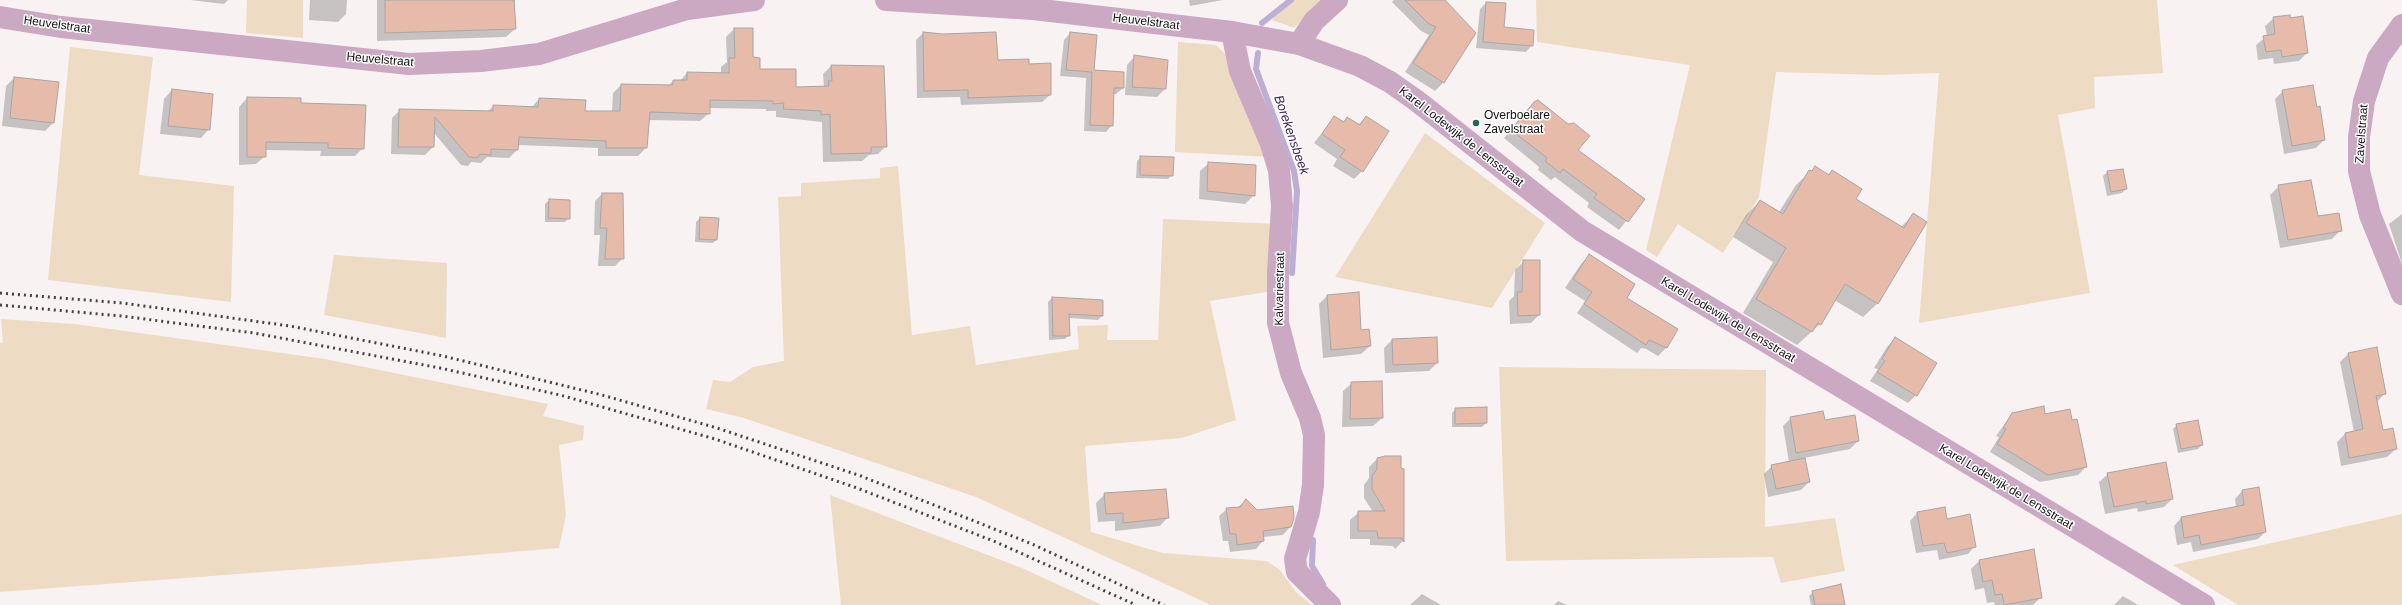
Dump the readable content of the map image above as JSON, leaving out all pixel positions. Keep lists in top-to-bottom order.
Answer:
{
  "streets": {
    "street": [
      "Heuvelstraat",
      "Zavelstraat",
      "Karel Lodewijk de Lensstraat",
      "Kalvariestraat"
    ]
  },
  "crossings": [
    ["Heuvelstraat", "Karel Lodewijk de Lensstraat"],
    ["Heuvelstraat", "Kalvariestraat"]
  ],
  "water": ["Borekensbeek"],
  "places": ["Overboelare Zavelstraat"]
}
